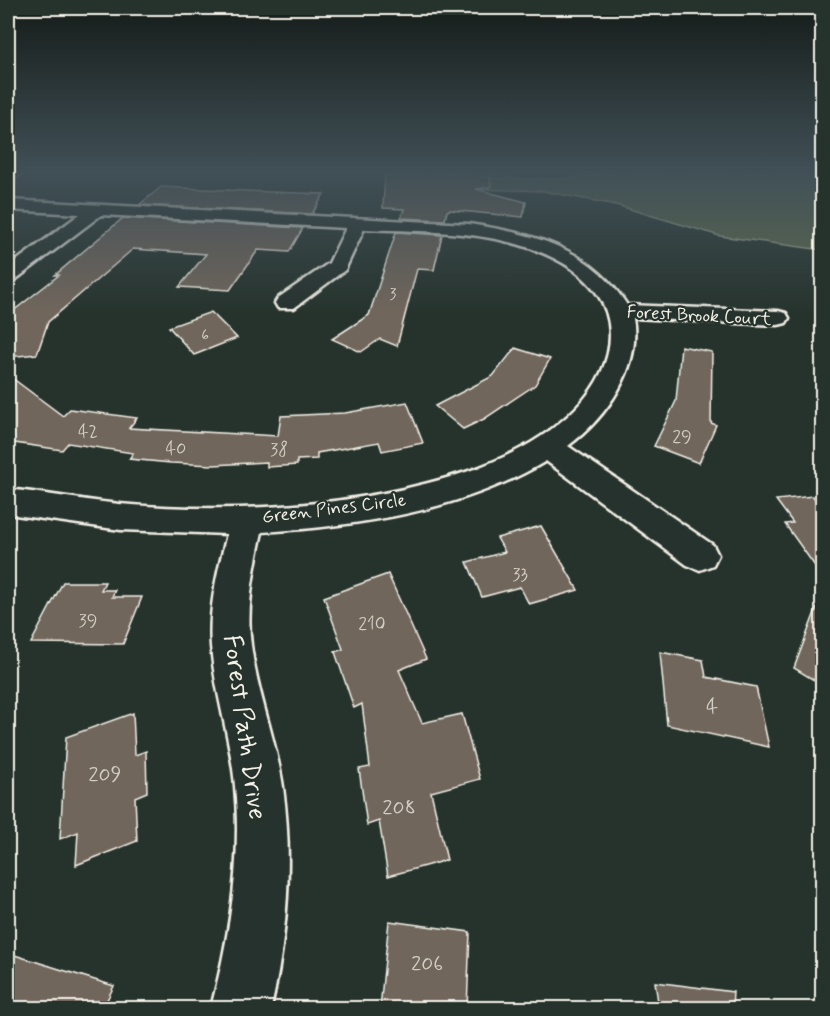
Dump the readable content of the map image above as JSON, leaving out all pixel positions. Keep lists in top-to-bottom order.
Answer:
{
  "streets": {
    "street": ["Forest Brook Court", "Green Pines Circle", "Forest Path Drive"]
  },
  "crossings": [
    ["Forest Brook Court", "Green Pines Circle"],
    ["Green Pines Circle", "Forest Path Drive"]
  ],
  "house_numbers": [
    "3",
    "6",
    "42",
    "29",
    "40",
    "38",
    "33",
    "39",
    "210",
    "4",
    "209",
    "208",
    "206"
  ]
}
